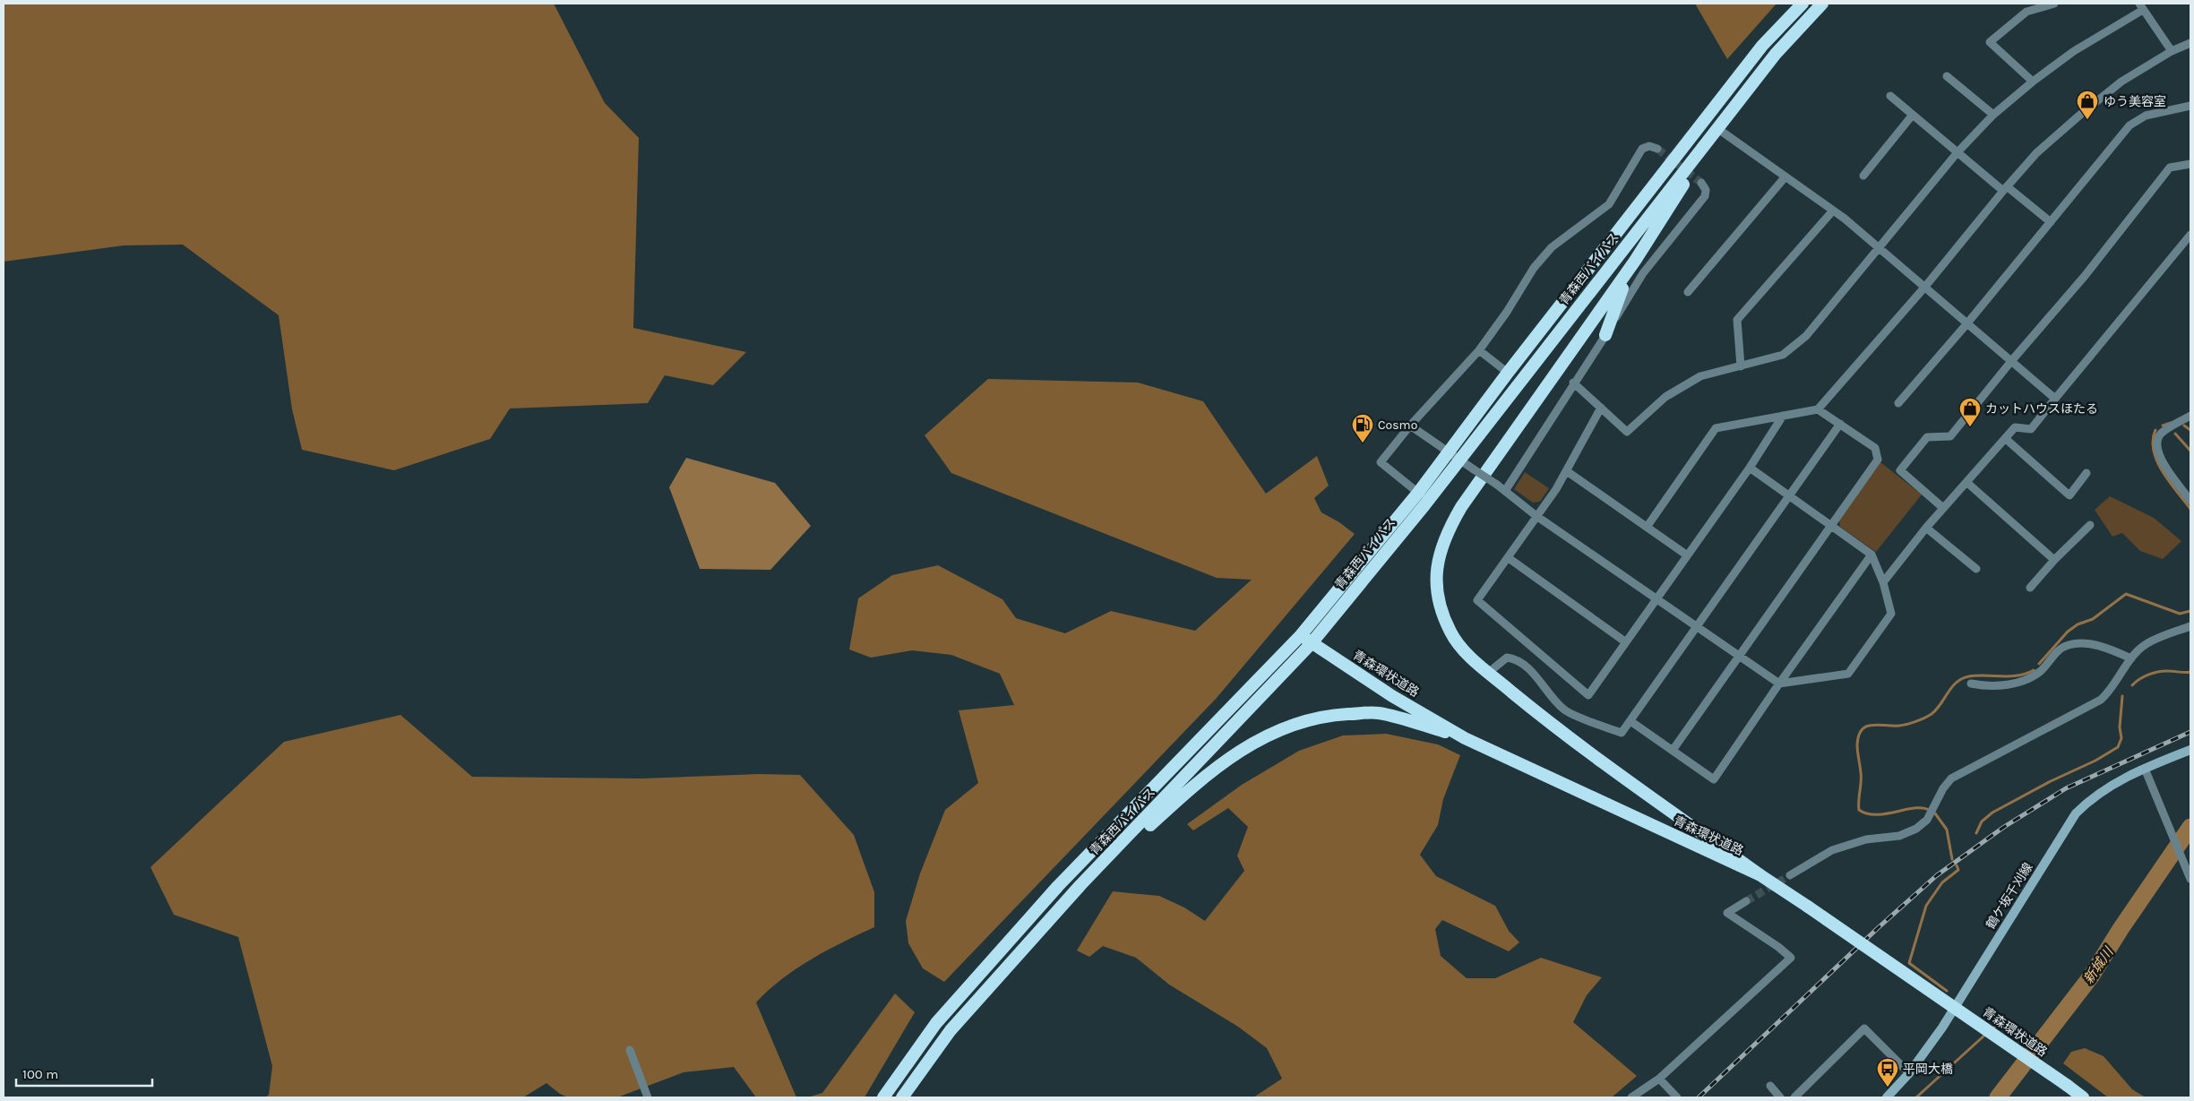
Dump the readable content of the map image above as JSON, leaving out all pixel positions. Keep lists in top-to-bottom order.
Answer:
{
  "streets": {
    "highway": ["青森西バイパス", "青森環状道路"],
    "main road": ["鶴ケ坂千刈線"]
  },
  "crossings": [
    ["青森西バイパス", "青森環状道路"]
  ],
  "water": ["新城川"],
  "places": {
    "shop": ["ゆう美容室", "カットハウスほたる"],
    "fuel station": ["Cosmo"],
    "bus stop": ["平岡大橋"]
  },
  "scale_bar": "100 m"
}
